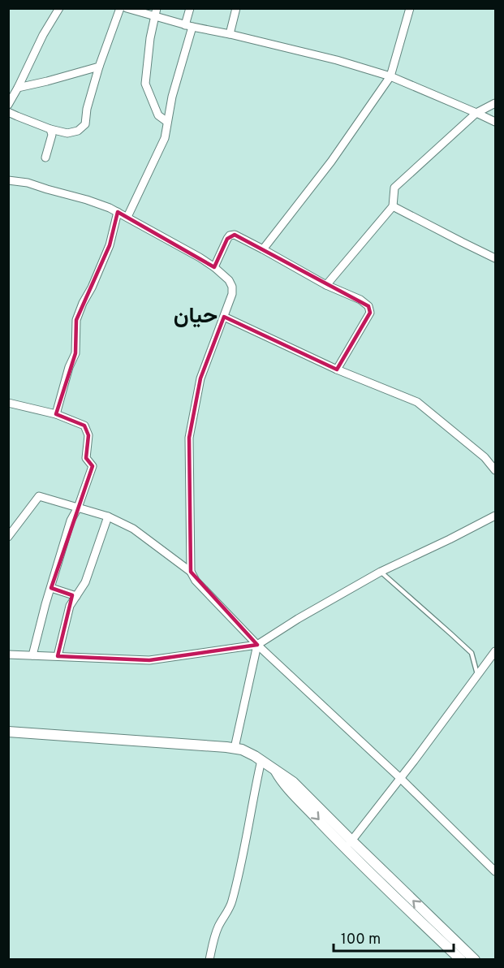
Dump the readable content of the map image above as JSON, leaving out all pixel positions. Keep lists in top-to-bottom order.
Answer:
{
  "districts": ["حيان"],
  "scale_bar": "100 m"
}
